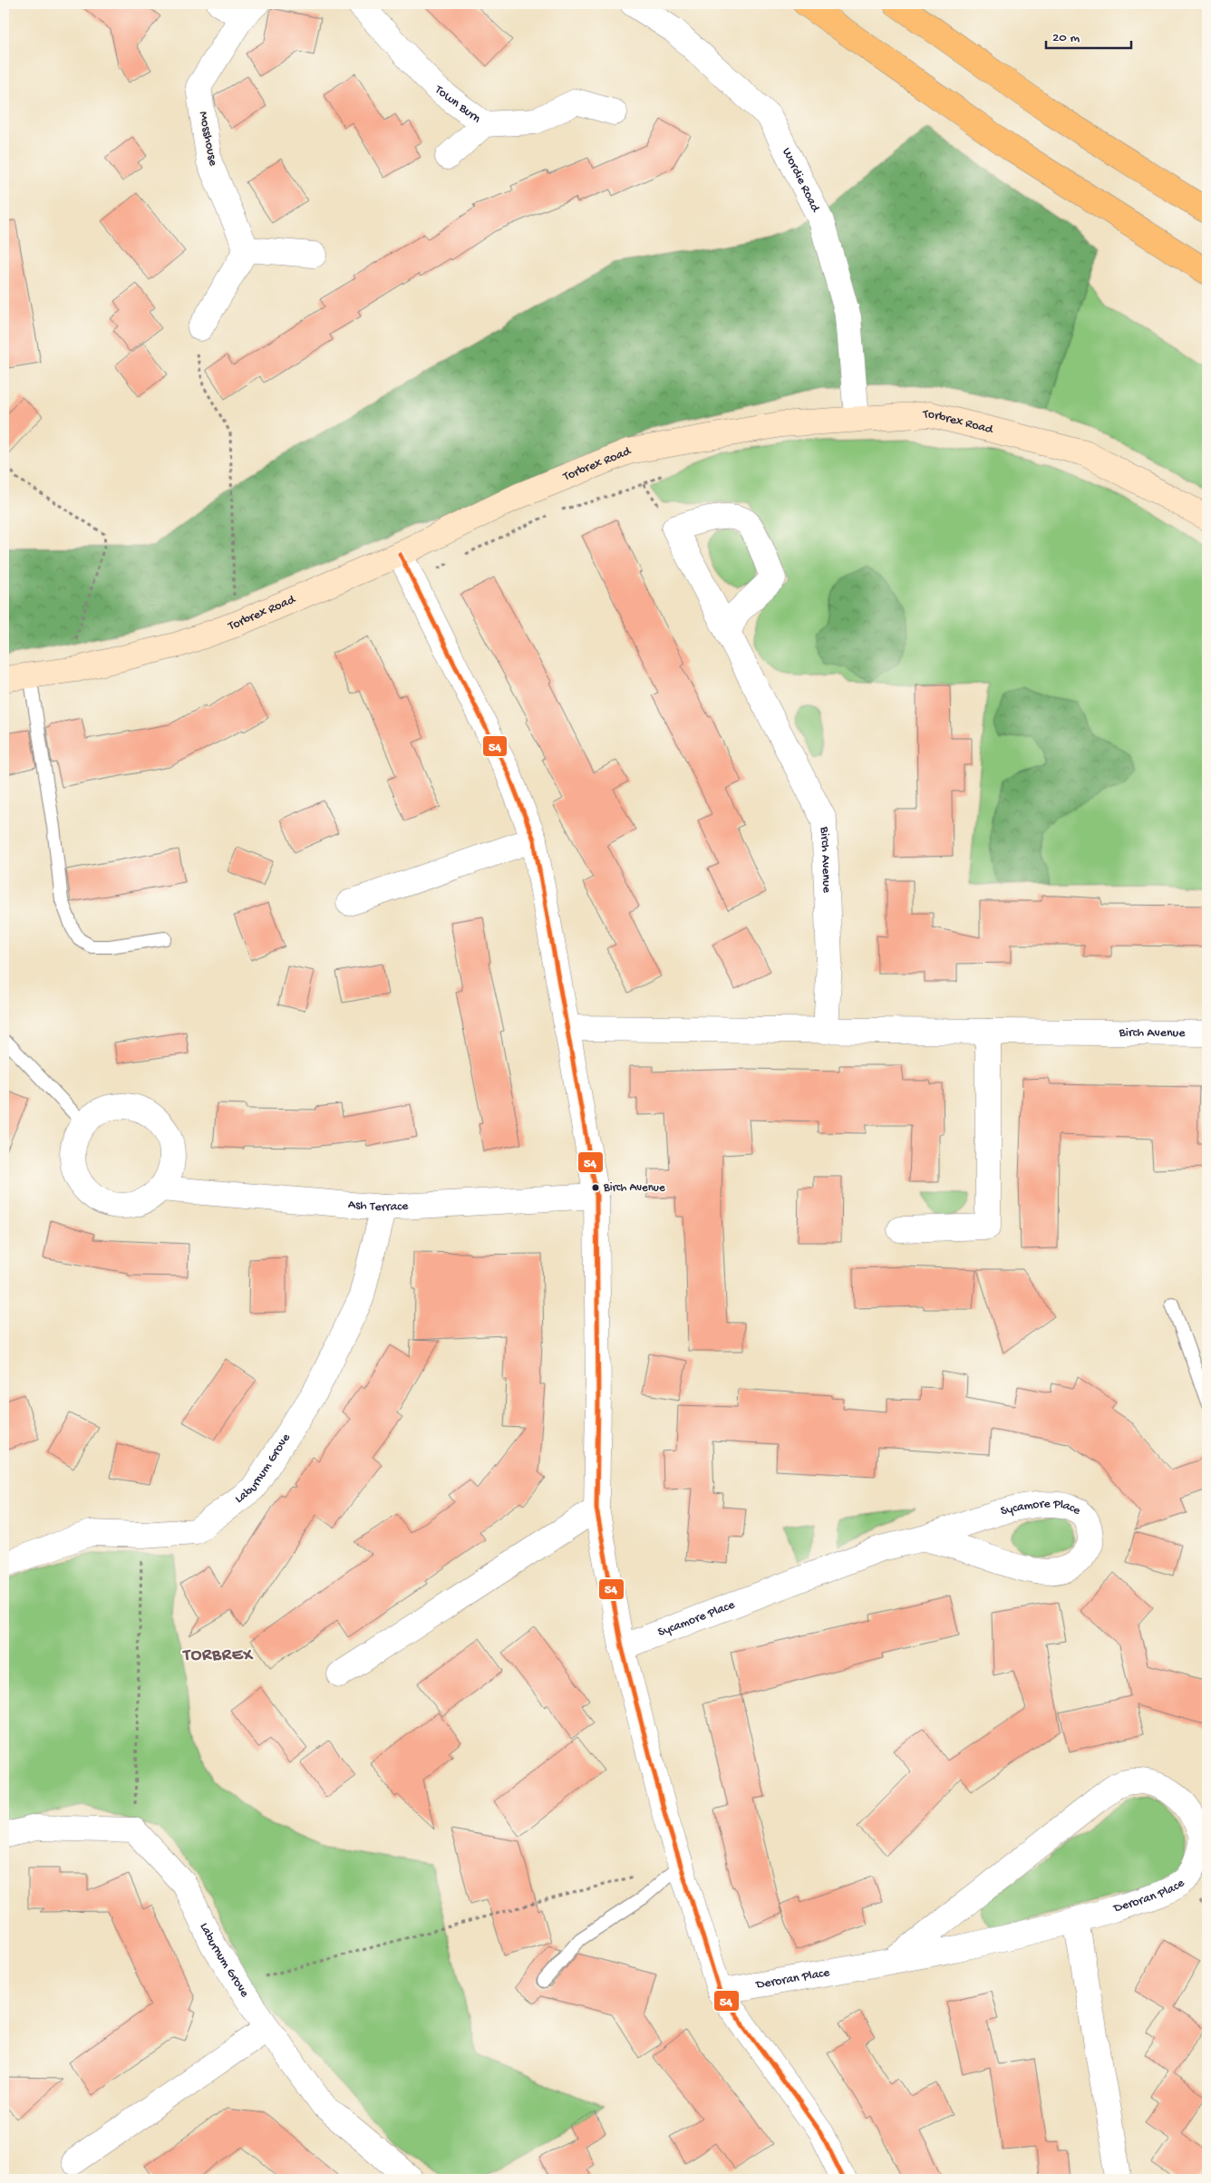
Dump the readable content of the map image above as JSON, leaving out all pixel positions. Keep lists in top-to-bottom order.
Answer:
{
  "streets": {
    "street": [
      "Town Burn",
      "Mosshouse",
      "Wordie Road",
      "Torbrex Road",
      "Birch Avenue",
      "Ash Terrace",
      "Laburnum Grove",
      "Sycamore Place",
      "Deroran Place"
    ]
  },
  "crossings": [
    ["Wordie Road", "Torbrex Road"],
    ["Ash Terrace", "Laburnum Grove"]
  ],
  "districts": ["TORBREX"],
  "places": ["Birch Avenue"],
  "lines": ["transit line 54"],
  "scale_bar": "20 m"
}
